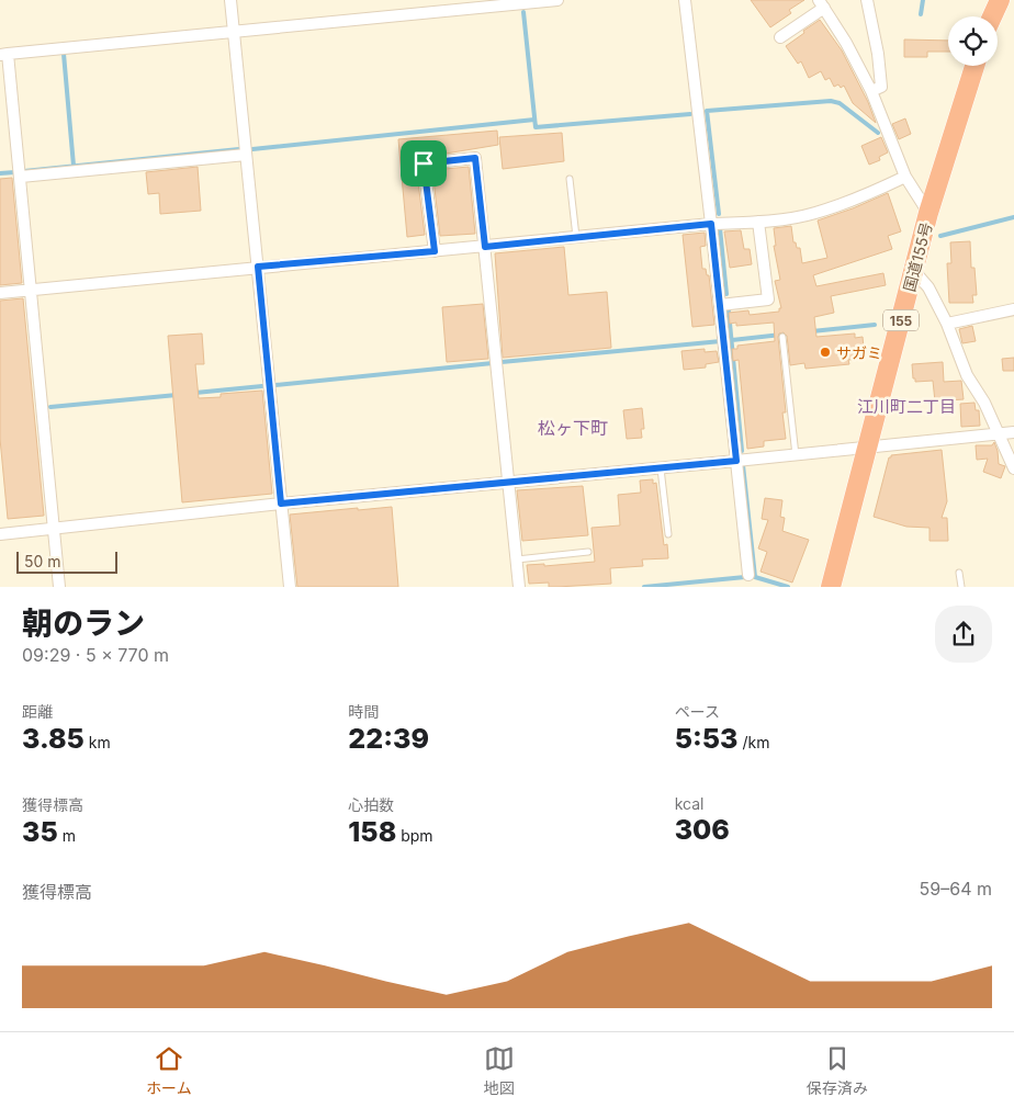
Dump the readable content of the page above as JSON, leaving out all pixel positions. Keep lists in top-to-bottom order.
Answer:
{
  "streets": {
    "highway": ["国道155号", "155"]
  },
  "districts": ["江川町二丁目", "松ヶ下町"],
  "places": ["サガミ"],
  "scale_bar": "50 m",
  "page": {
    "scale": "50 m",
    "heading": ["朝のラン", "09:29 · 5 × 770 m"],
    "stats": [
      ["距離", "3.85 km"],
      ["時間", "22:39"],
      ["ペース", "5:53 /km"],
      ["獲得標高", "35 m"],
      ["心拍数", "158 bpm"],
      ["kcal", "306"]
    ],
    "chart": ["獲得標高", "59–64 m"],
    "tabs": ["ホーム", "地図", "保存済み"]
  }
}
